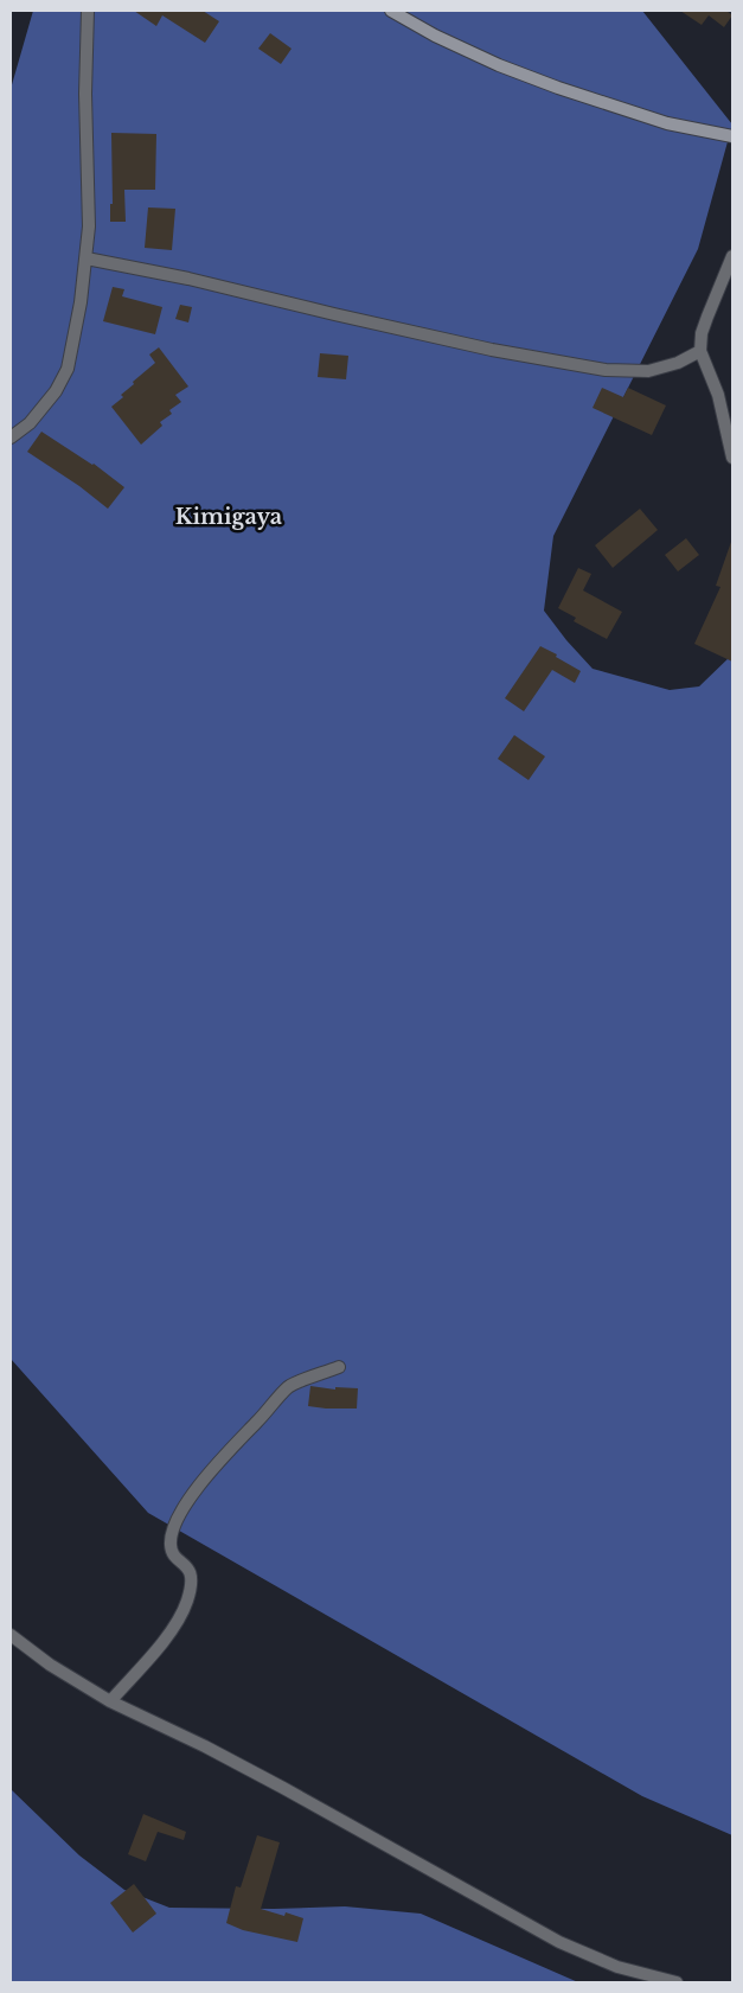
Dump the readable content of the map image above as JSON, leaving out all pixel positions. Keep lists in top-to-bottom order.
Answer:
{
  "districts": ["Kimigaya"]
}
